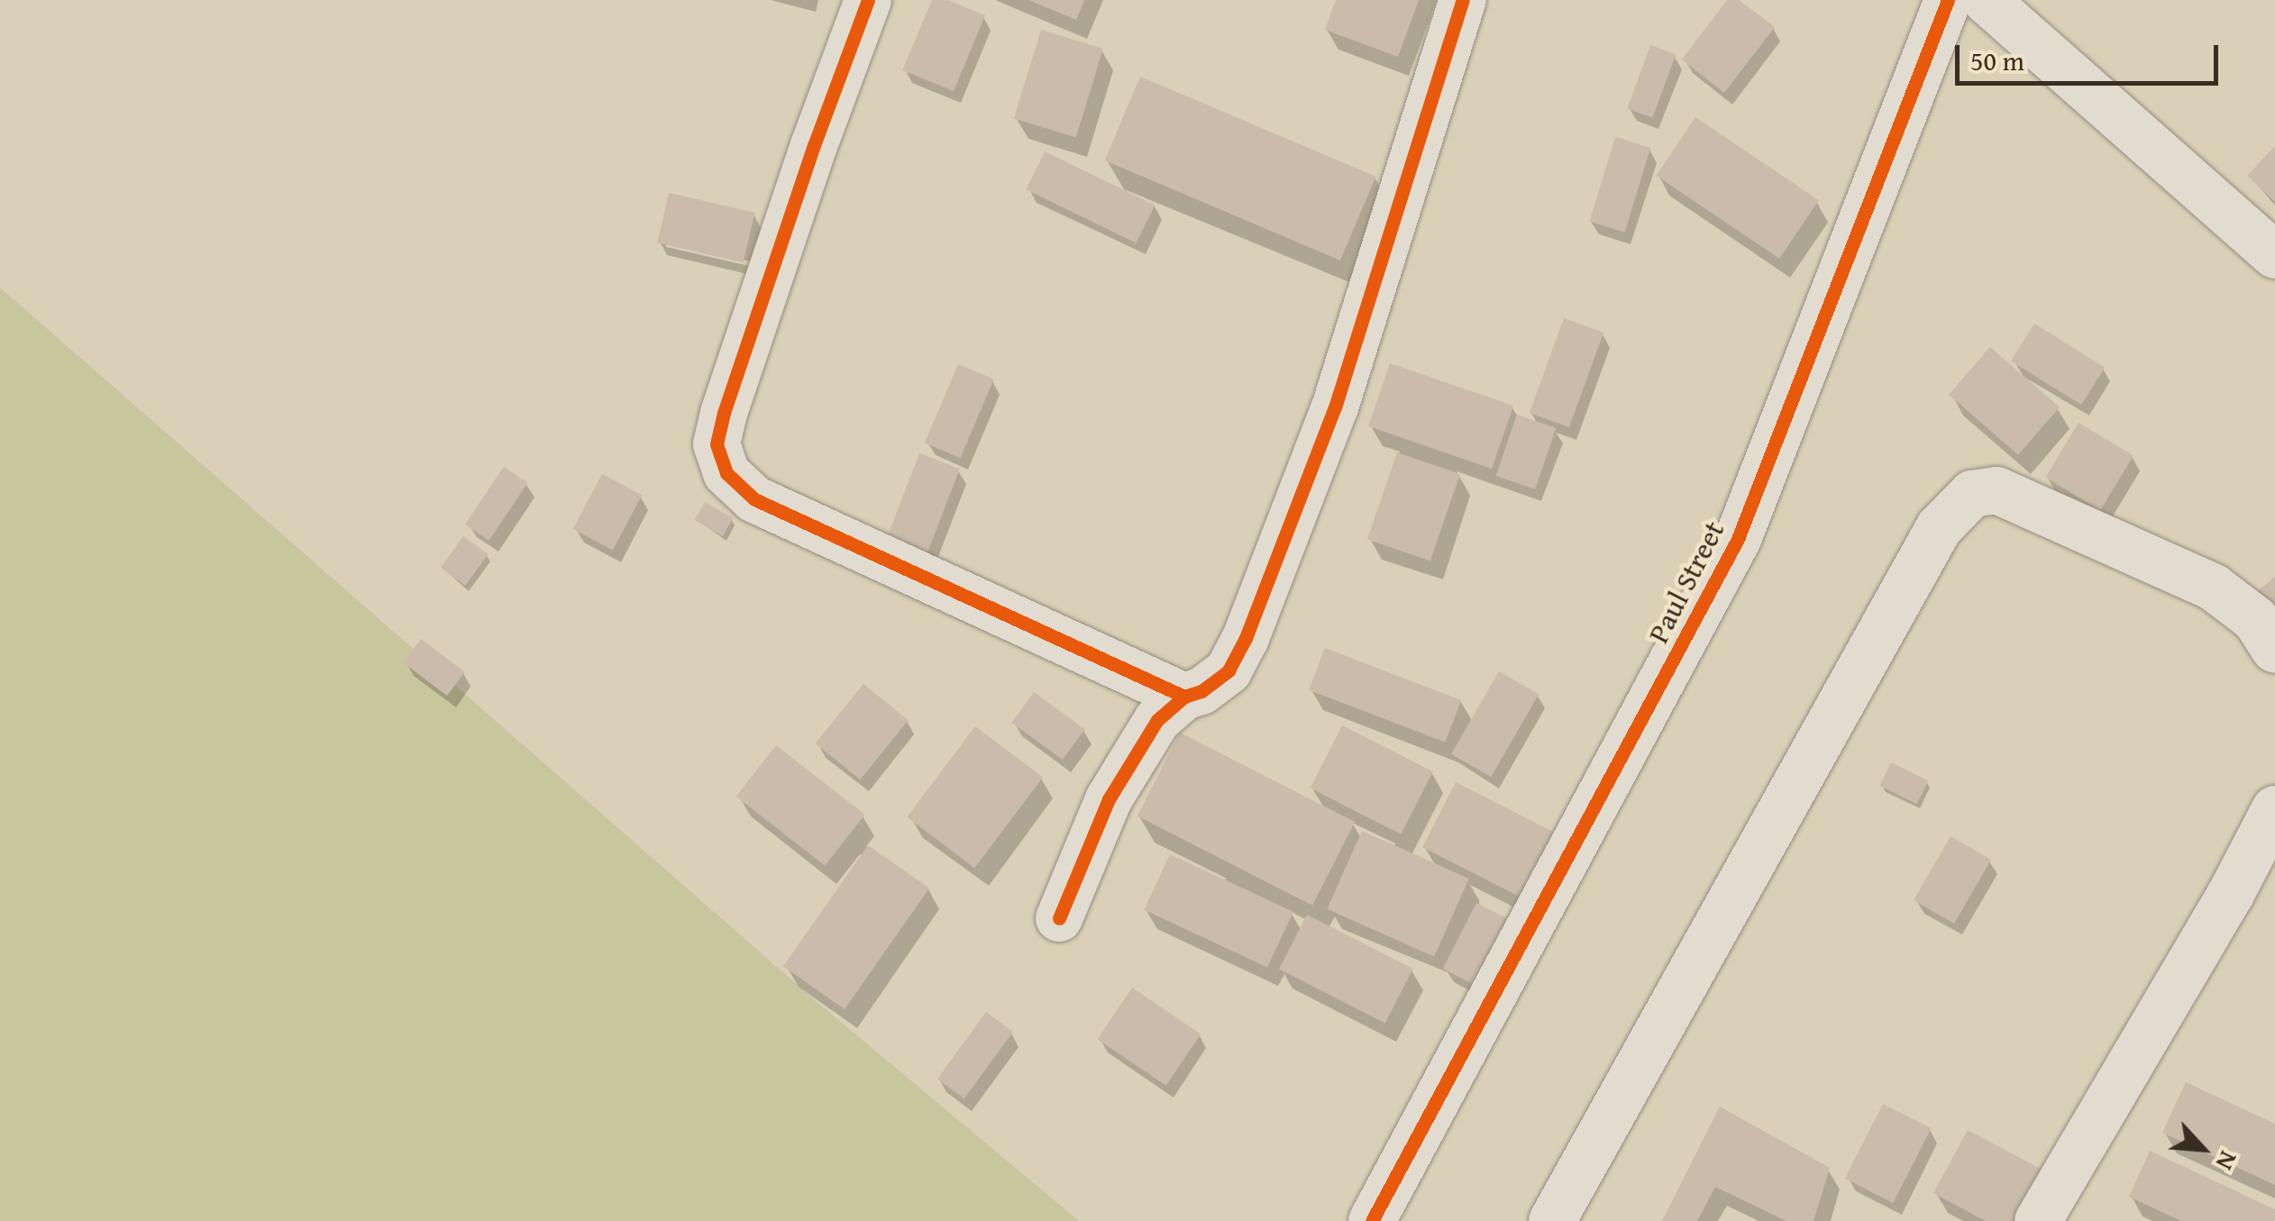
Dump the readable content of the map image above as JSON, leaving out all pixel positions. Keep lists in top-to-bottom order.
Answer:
{
  "streets": {
    "street": ["Paul Street"]
  },
  "scale_bar": "50 m",
  "north": "bottom right"
}
